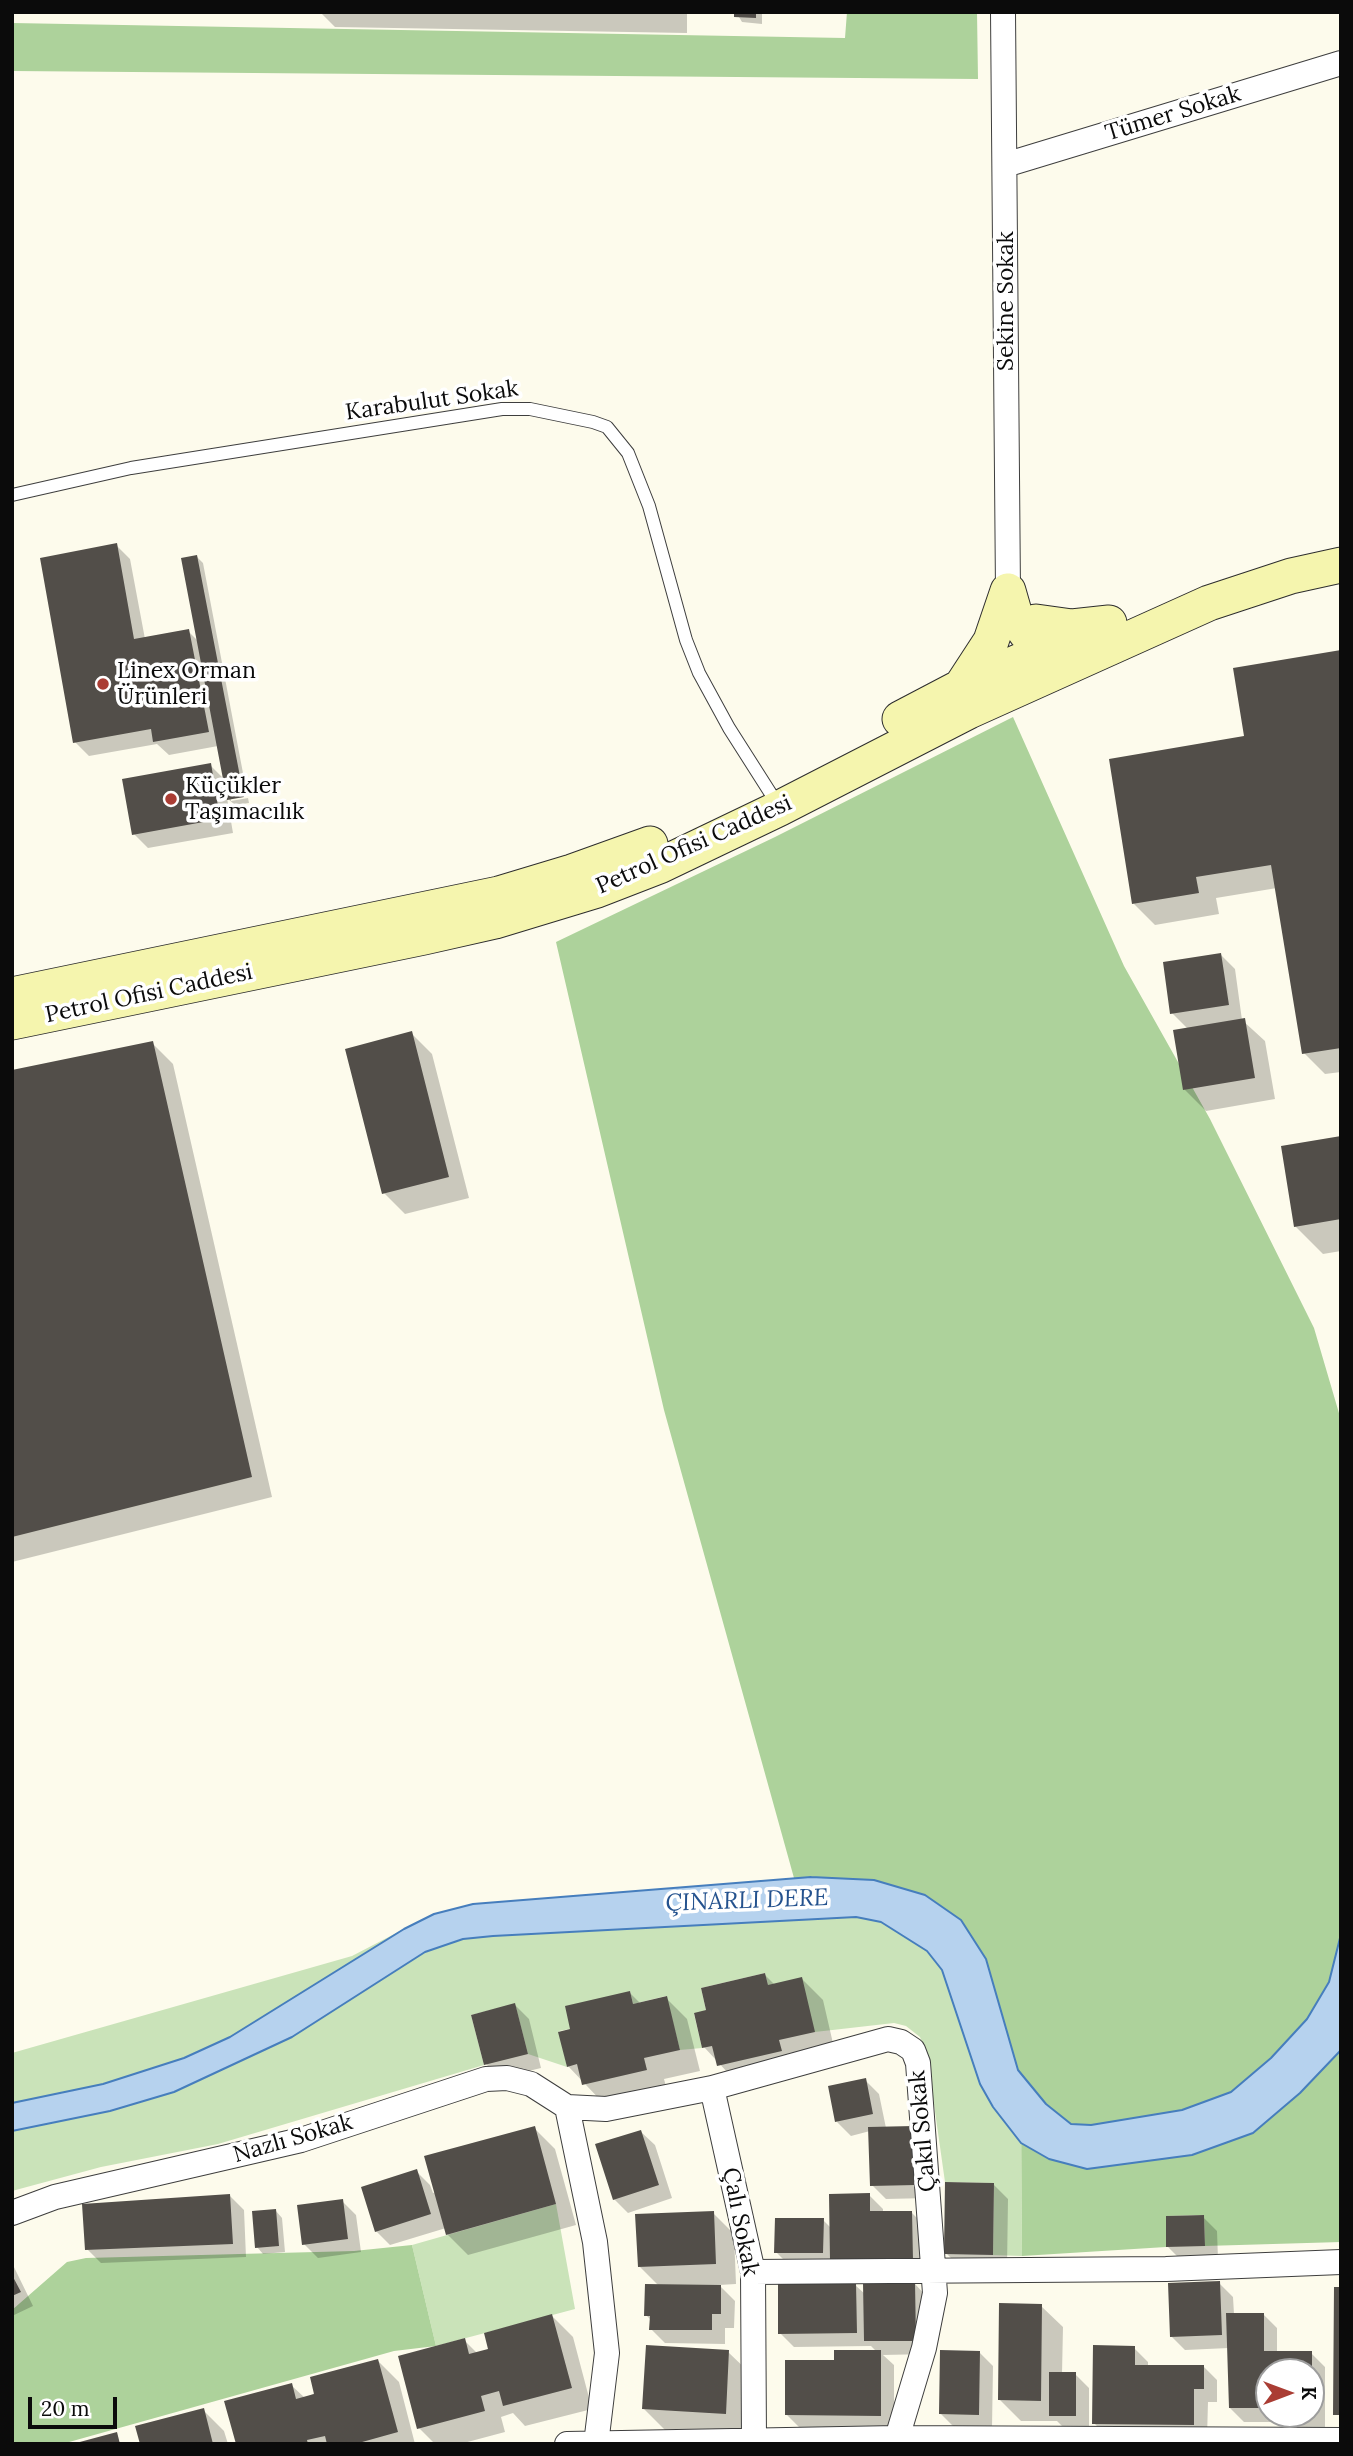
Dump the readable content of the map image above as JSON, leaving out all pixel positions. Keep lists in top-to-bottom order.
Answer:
{
  "streets": {
    "street": [
      "Tümer Sokak",
      "Sekine Sokak",
      "Petrol Ofisi Caddesi",
      "Çakıl Sokak",
      "Nazlı Sokak",
      "Çalı Sokak"
    ],
    "lane": ["Karabulut Sokak"]
  },
  "crossings": [
    ["Tümer Sokak", "Sekine Sokak"],
    ["Karabulut Sokak", "Petrol Ofisi Caddesi"],
    ["Çakıl Sokak", "Nazlı Sokak"],
    ["Çakıl Sokak", "Çalı Sokak"]
  ],
  "water": ["ÇINARLI DERE"],
  "places": ["Linex Orman Ürünleri", "Küçükler Taşımacılık"],
  "scale_bar": "20 m",
  "north": "right"
}
